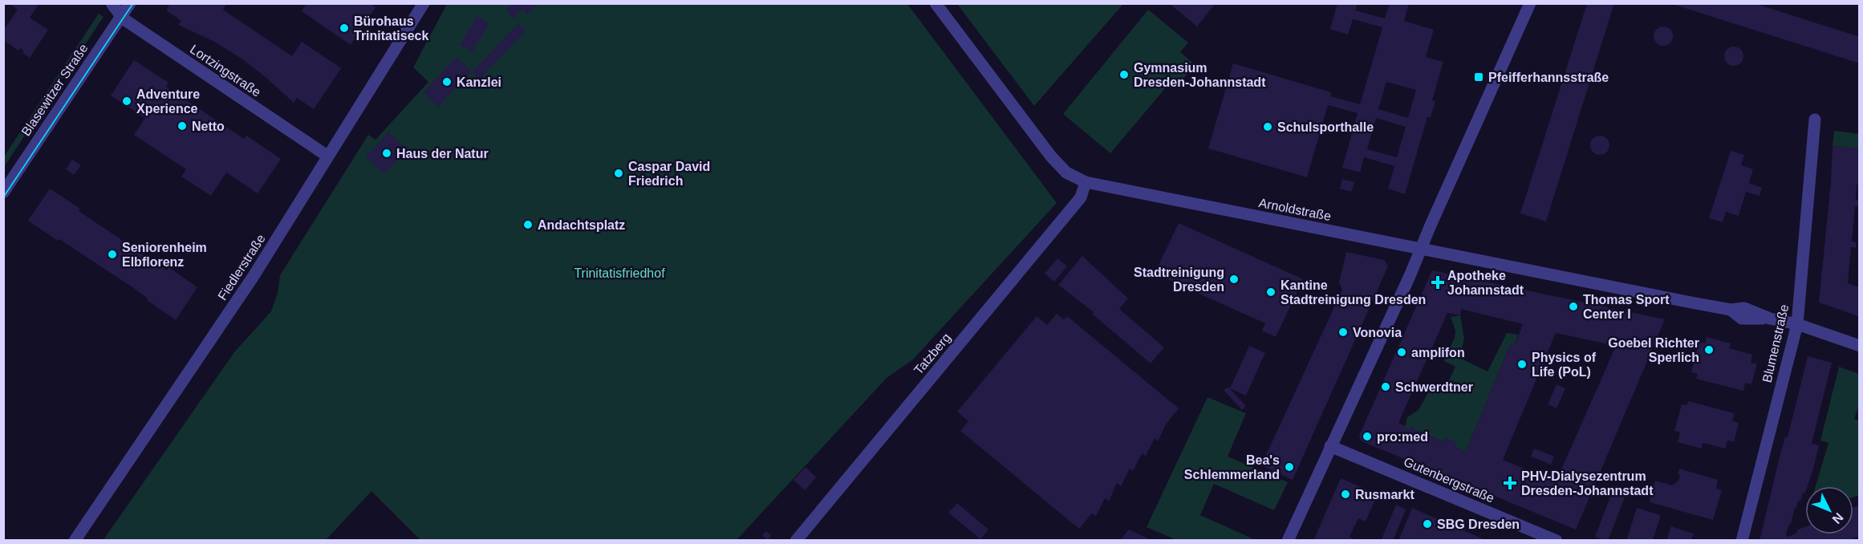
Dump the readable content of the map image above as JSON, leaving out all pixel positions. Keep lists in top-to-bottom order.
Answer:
{
  "streets": {
    "street": [
      "Lortzingstraße",
      "Blasewitzer Straße",
      "Arnoldstraße",
      "Fiedlerstraße",
      "Blumenstraße",
      "Tatzberg",
      "Gutenbergstraße"
    ]
  },
  "crossings": [
    ["Lortzingstraße", "Blasewitzer Straße"],
    ["Lortzingstraße", "Fiedlerstraße"],
    ["Arnoldstraße", "Blumenstraße"],
    ["Arnoldstraße", "Tatzberg"]
  ],
  "parks": ["Trinitatisfriedhof"],
  "places": {
    "other": [
      "Bürohaus Trinitatiseck",
      "Gymnasium Dresden-Johannstadt",
      "Kanzlei",
      "Adventure Xperience",
      "Netto",
      "Schulsporthalle",
      "Haus der Natur",
      "Caspar David Friedrich",
      "Andachtsplatz",
      "Seniorenheim Elbflorenz",
      "Stadtreinigung Dresden",
      "Kantine Stadtreinigung Dresden",
      "Thomas Sport Center I",
      "Vonovia",
      "Goebel Richter Sperlich",
      "amplifon",
      "Physics of Life (PoL)",
      "Schwerdtner",
      "pro:med",
      "Bea's Schlemmerland",
      "Rusmarkt",
      "SBG Dresden"
    ],
    "transit": ["Pfeifferhannsstraße"],
    "health": ["Apotheke Johannstadt", "PHV-Dialysezentrum Dresden-Johannstadt"]
  },
  "north": "bottom right"
}
